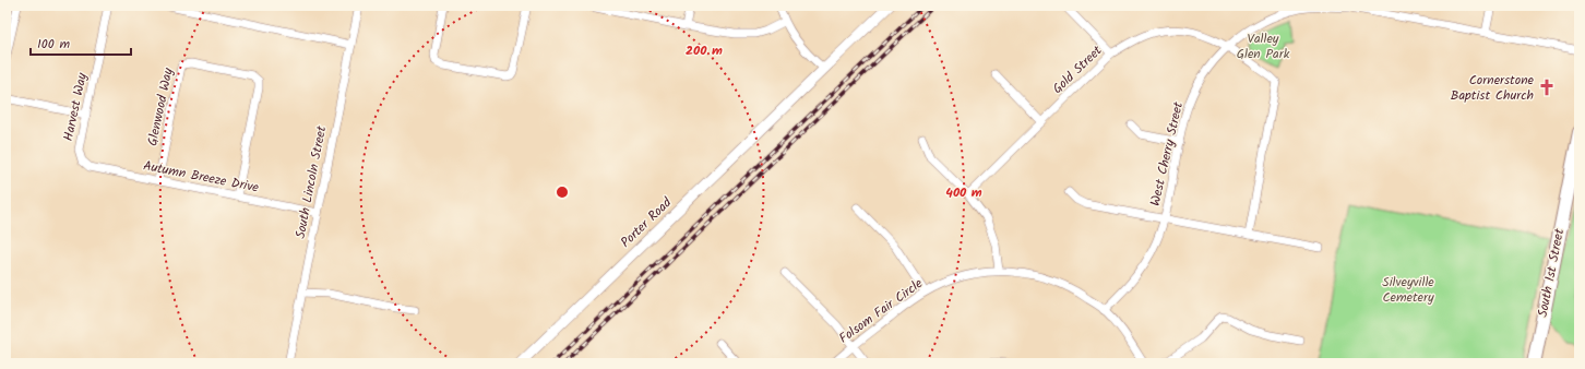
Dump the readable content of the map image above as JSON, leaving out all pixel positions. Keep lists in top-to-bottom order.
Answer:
{
  "streets": {
    "main road": ["South 1st Street"],
    "street": [
      "Gold Street",
      "Harvest Way",
      "Glenwood Way",
      "West Cherry Street",
      "Autumn Breeze Drive",
      "South Lincoln Street",
      "Porter Road",
      "Folsom Fair Circle"
    ]
  },
  "crossings": [
    ["Gold Street", "West Cherry Street"],
    ["Harvest Way", "Autumn Breeze Drive"],
    ["Glenwood Way", "Autumn Breeze Drive"],
    ["West Cherry Street", "Folsom Fair Circle"],
    ["Autumn Breeze Drive", "South Lincoln Street"]
  ],
  "parks": ["Valley Glen Park", "Silveyville Cemetery"],
  "places": {
    "church": ["Cornerstone Baptist Church"]
  },
  "scale_bar": "100 m",
  "rings": ["200 m", "400 m"]
}
